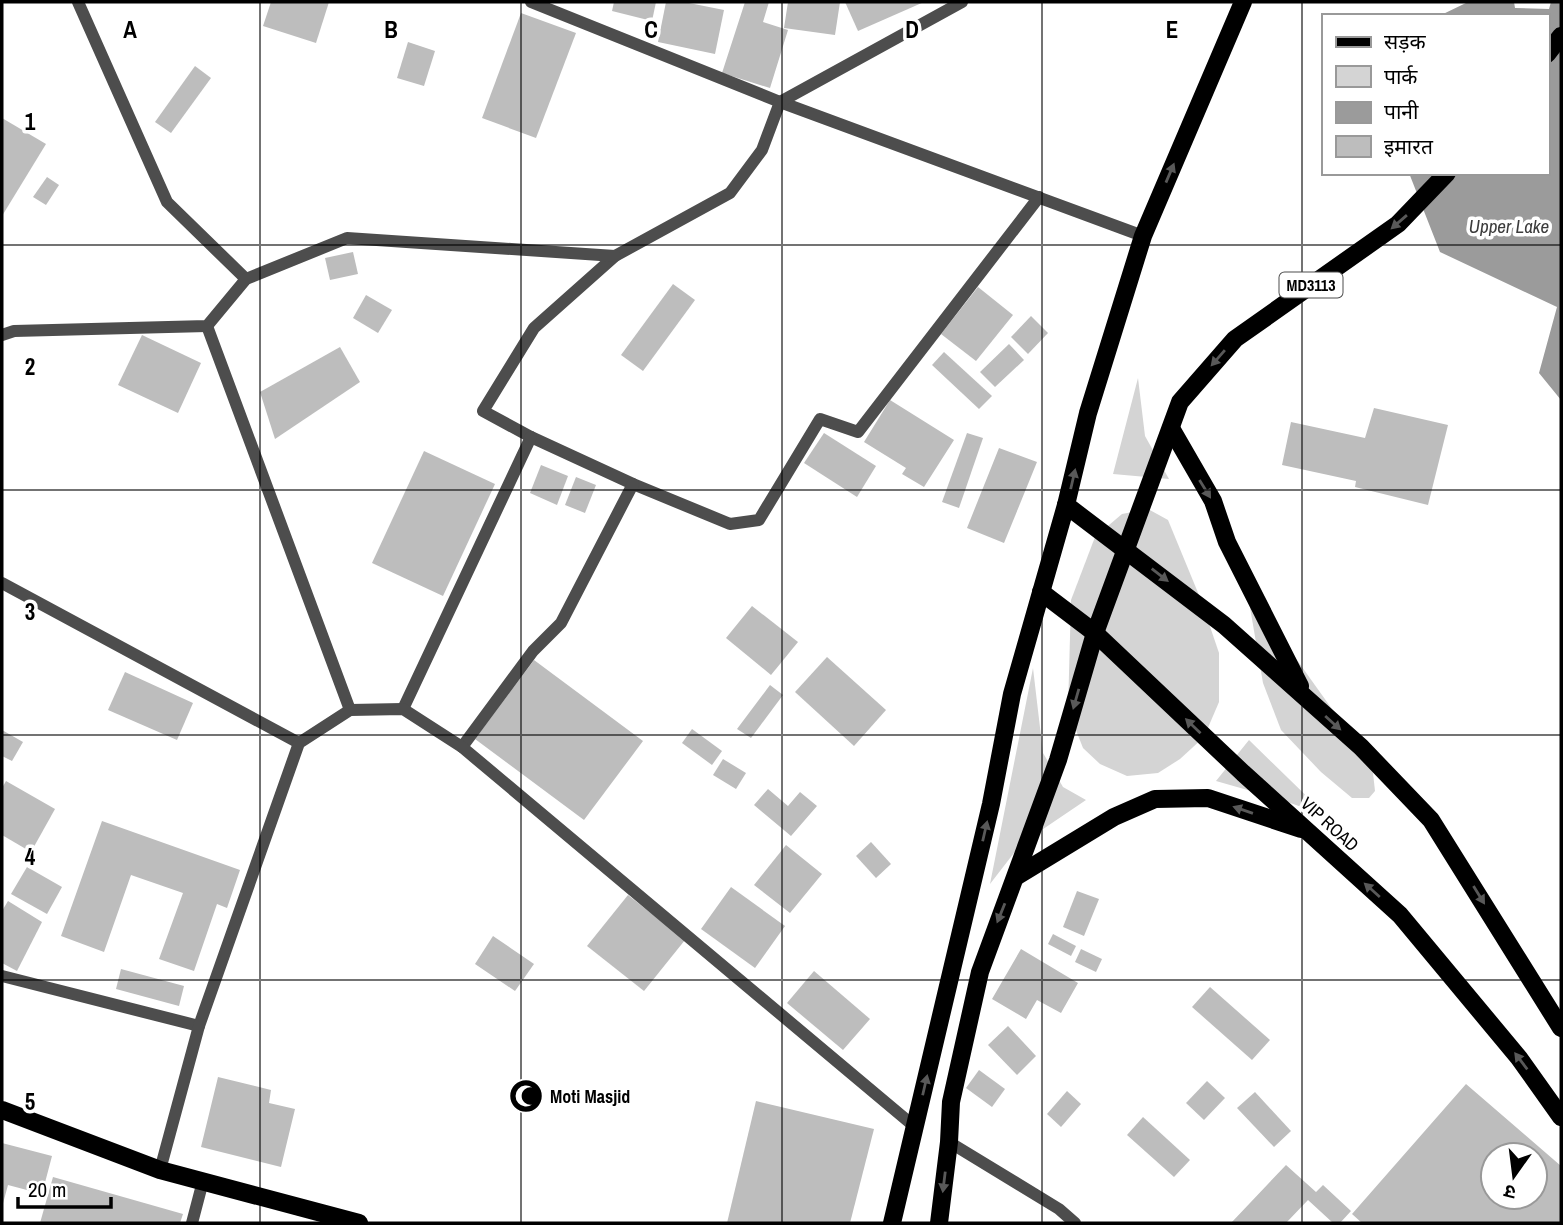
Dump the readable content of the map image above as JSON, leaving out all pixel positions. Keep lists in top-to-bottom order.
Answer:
{
  "streets": {
    "main road": ["MD3113", "VIP ROAD"]
  },
  "water": ["Upper Lake"],
  "places": {
    "mosque": ["Moti Masjid"]
  },
  "legend": [
    "सड़क",
    "पार्क",
    "पानी",
    "इमारत"
  ],
  "scale_bar": "20 m",
  "north": "bottom",
  "grid": {
    "columns": [
      "A",
      "B",
      "C",
      "D",
      "E"
    ],
    "rows": [
      "1",
      "2",
      "3",
      "4",
      "5"
    ]
  }
}
